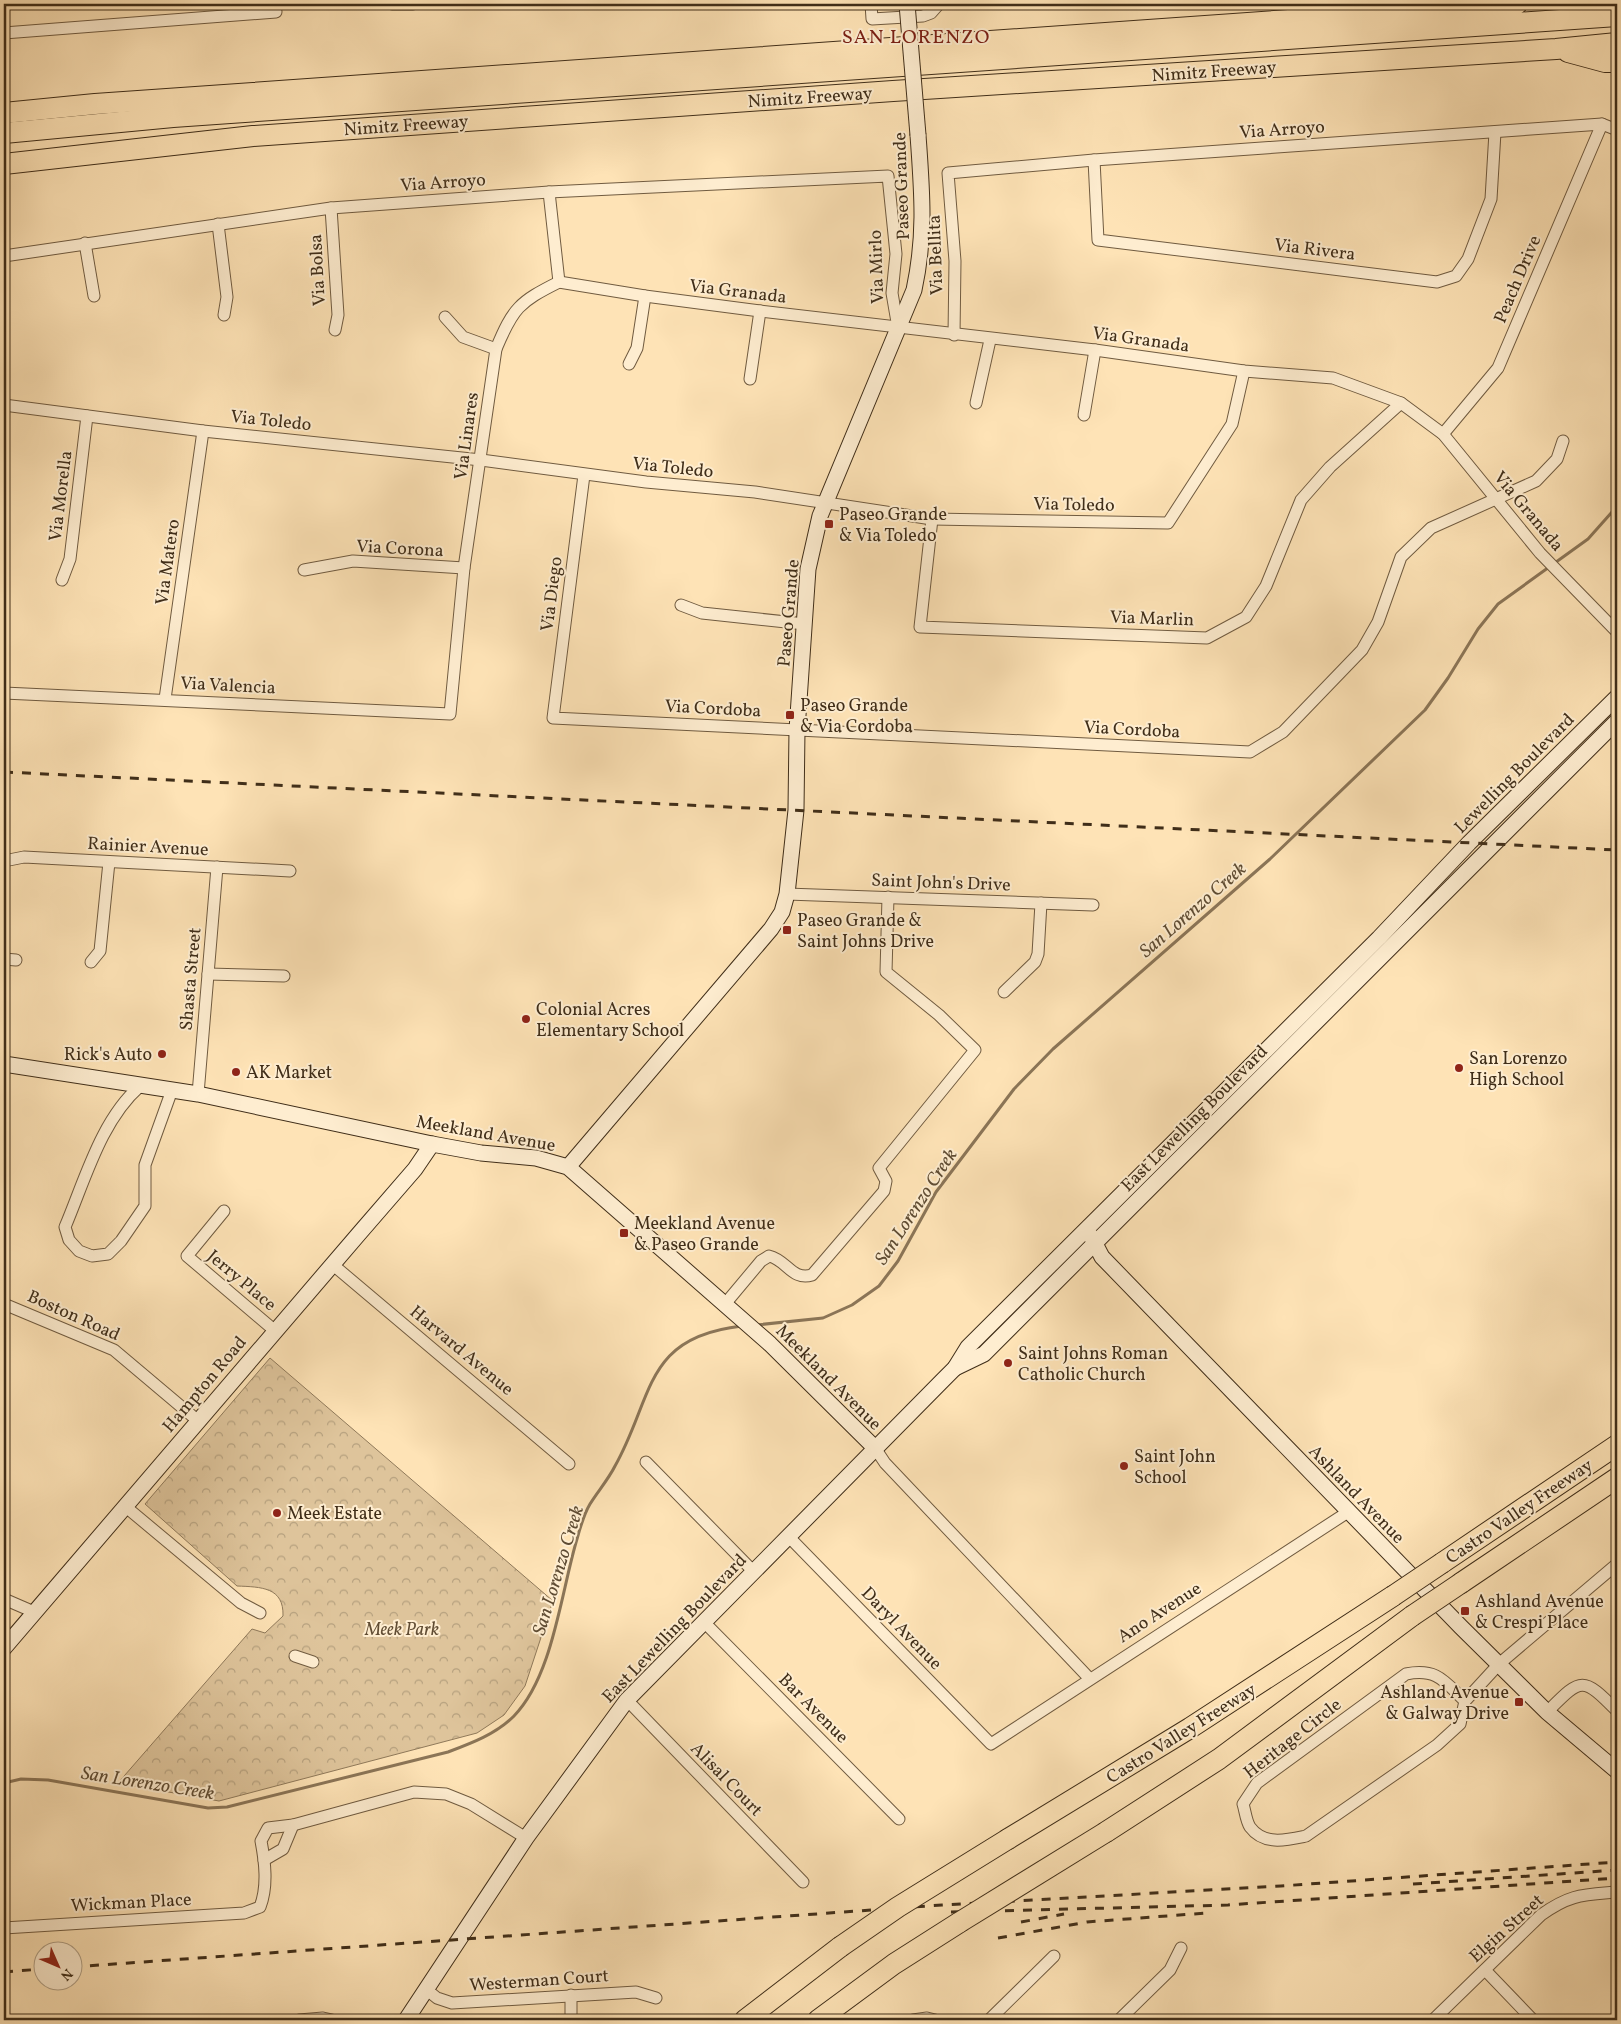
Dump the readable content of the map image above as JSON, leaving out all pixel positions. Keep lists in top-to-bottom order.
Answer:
{
  "streets": {
    "highway": ["Nimitz Freeway", "Castro Valley Freeway"],
    "main road": [
      "Paseo Grande",
      "Lewelling Boulevard",
      "East Lewelling Boulevard",
      "Meekland Avenue",
      "Hampton Road",
      "Ashland Avenue"
    ],
    "street": [
      "Via Arroyo",
      "Via Rivera",
      "Via Bellita",
      "Via Mirlo",
      "Via Bolsa",
      "Peach Drive",
      "Via Granada",
      "Via Toledo",
      "Via Linares",
      "Via Morella",
      "Via Corona",
      "Via Matero",
      "Via Diego",
      "Via Marlin",
      "Via Valencia",
      "Via Cordoba",
      "Rainier Avenue",
      "Saint John's Drive",
      "Shasta Street",
      "Jerry Place",
      "Boston Road",
      "Harvard Avenue",
      "Ano Avenue",
      "Daryl Avenue",
      "Bar Avenue",
      "Heritage Circle",
      "Alisal Court",
      "Wickman Place",
      "Elgin Street",
      "Westerman Court"
    ]
  },
  "crossings": [
    ["Via Arroyo", "Via Rivera"],
    ["Via Arroyo", "Via Bellita"],
    ["Via Arroyo", "Via Mirlo"],
    ["Via Arroyo", "Via Bolsa"],
    ["Via Arroyo", "Peach Drive"],
    ["Paseo Grande", "Via Mirlo"],
    ["Paseo Grande", "Via Granada"],
    ["Paseo Grande", "Via Toledo"],
    ["Paseo Grande", "Via Cordoba"],
    ["Paseo Grande", "Saint John's Drive"],
    ["Paseo Grande", "Meekland Avenue"],
    ["Via Bellita", "Via Granada"],
    ["Via Mirlo", "Via Granada"],
    ["Peach Drive", "Via Granada"],
    ["Via Granada", "Via Toledo"],
    ["Via Granada", "Via Linares"],
    ["Via Granada", "Via Marlin"],
    ["Via Granada", "Via Cordoba"],
    ["Via Toledo", "Via Linares"],
    ["Via Toledo", "Via Morella"],
    ["Via Toledo", "Via Matero"],
    ["Via Toledo", "Via Diego"],
    ["Via Toledo", "Via Marlin"],
    ["Via Linares", "Via Corona"],
    ["Via Linares", "Via Valencia"],
    ["Via Matero", "Via Valencia"],
    ["Via Diego", "Via Cordoba"],
    ["Lewelling Boulevard", "East Lewelling Boulevard"],
    ["Rainier Avenue", "Shasta Street"],
    ["Shasta Street", "Meekland Avenue"],
    ["East Lewelling Boulevard", "Meekland Avenue"],
    ["East Lewelling Boulevard", "Ashland Avenue"],
    ["East Lewelling Boulevard", "Daryl Avenue"],
    ["East Lewelling Boulevard", "Bar Avenue"],
    ["East Lewelling Boulevard", "Alisal Court"],
    ["East Lewelling Boulevard", "Westerman Court"],
    ["Meekland Avenue", "Hampton Road"],
    ["Meekland Avenue", "Ano Avenue"],
    ["Jerry Place", "Hampton Road"],
    ["Boston Road", "Hampton Road"],
    ["Harvard Avenue", "Hampton Road"],
    ["Ashland Avenue", "Ano Avenue"],
    ["Ashland Avenue", "Heritage Circle"],
    ["Ano Avenue", "Daryl Avenue"]
  ],
  "districts": ["SAN LORENZO"],
  "water": ["San Lorenzo Creek"],
  "parks": ["Meek Park"],
  "places": {
    "transit": [
      "Paseo Grande & Via Toledo",
      "Paseo Grande & Via Cordoba",
      "Paseo Grande & Saint Johns Drive",
      "Meekland Avenue & Paseo Grande",
      "Ashland Avenue & Crespi Place",
      "Ashland Avenue & Galway Drive"
    ],
    "other": [
      "Colonial Acres Elementary School",
      "Rick's Auto",
      "San Lorenzo High School",
      "AK Market",
      "Saint Johns Roman Catholic Church",
      "Saint John School",
      "Meek Estate"
    ]
  },
  "north": "bottom right"
}
